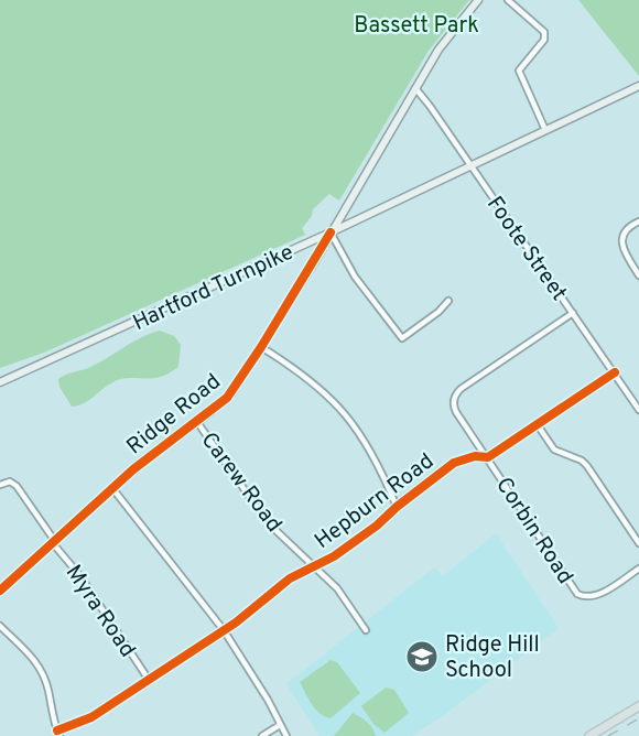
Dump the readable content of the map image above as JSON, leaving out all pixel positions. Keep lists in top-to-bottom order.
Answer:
{
  "streets": {
    "main road": ["Hartford Turnpike", "Ridge Road"],
    "street": [
      "Foote Street",
      "Carew Road",
      "Hepburn Road",
      "Corbin Road",
      "Myra Road"
    ]
  },
  "crossings": [
    ["Foote Street", "Hartford Turnpike"],
    ["Foote Street", "Ridge Road"],
    ["Foote Street", "Hepburn Road"],
    ["Foote Street", "Corbin Road"],
    ["Hartford Turnpike", "Ridge Road"],
    ["Ridge Road", "Carew Road"],
    ["Ridge Road", "Myra Road"],
    ["Carew Road", "Hepburn Road"],
    ["Hepburn Road", "Corbin Road"],
    ["Hepburn Road", "Myra Road"]
  ],
  "parks": ["Bassett Park"],
  "places": {
    "school or university": ["Ridge Hill School"]
  }
}
